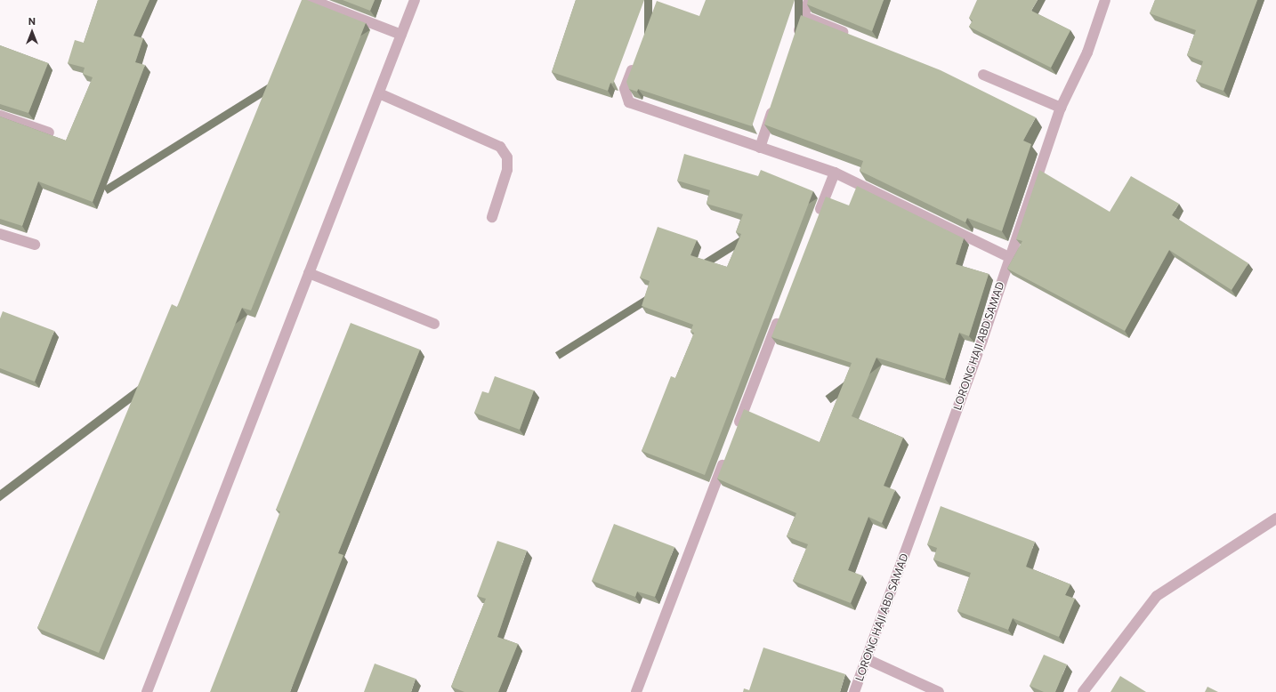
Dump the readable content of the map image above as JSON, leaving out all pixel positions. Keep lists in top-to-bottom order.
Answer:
{
  "streets": {
    "street": ["LORONG HAJI ABD SAMAD"]
  },
  "north": "top"
}
